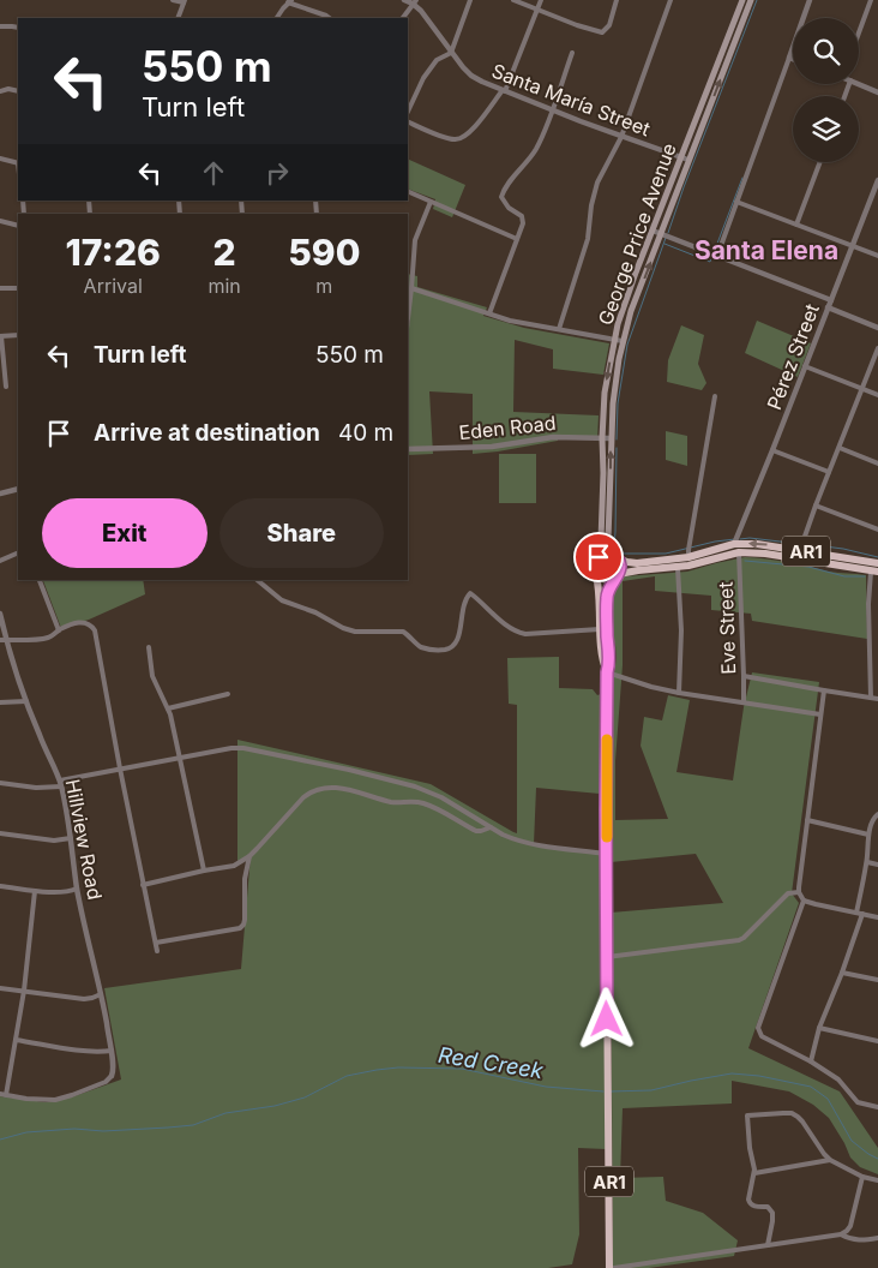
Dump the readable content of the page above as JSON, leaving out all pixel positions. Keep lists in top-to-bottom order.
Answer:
{
  "streets": {
    "highway": ["AR1"],
    "main road": ["George Price Avenue"],
    "street": [
      "Santa María Street",
      "Pérez Street",
      "Eden Road",
      "Eve Street",
      "Hillview Road"
    ]
  },
  "crossings": [
    ["Santa María Street", "George Price Avenue"],
    ["George Price Avenue", "Eden Road"],
    ["George Price Avenue", "AR1"],
    ["Pérez Street", "AR1"],
    ["AR1", "Eve Street"]
  ],
  "districts": ["Santa Elena"],
  "water": ["Red Creek"],
  "page": {
    "turn": ["550 m", "Turn left"],
    "eta": [
      "17:26",
      "Arrival",
      "2",
      "min",
      "590",
      "m"
    ],
    "list": [
      {
        "name": "Turn left",
        "value": "550 m"
      },
      {
        "name": "Arrive at destination",
        "value": "40 m"
      }
    ],
    "buttons": ["Exit", "Share"]
  }
}
